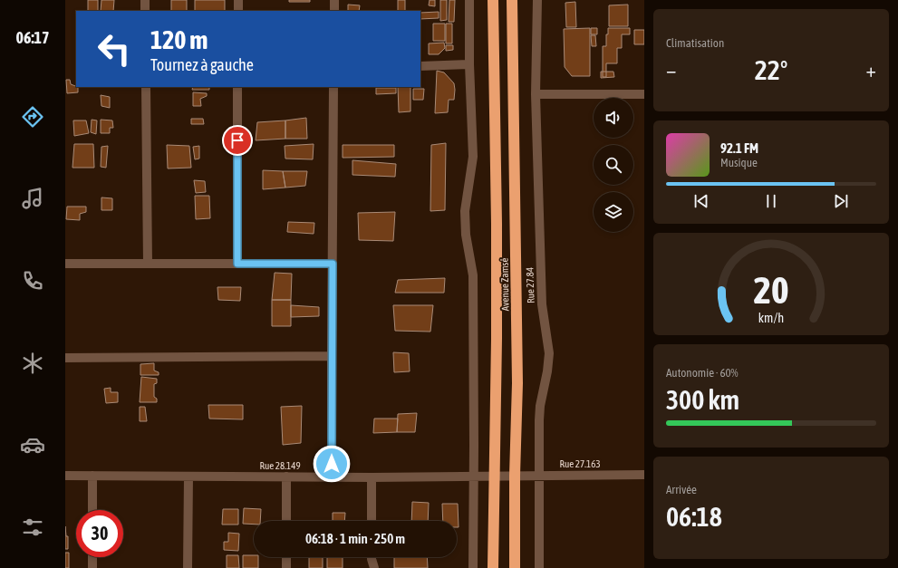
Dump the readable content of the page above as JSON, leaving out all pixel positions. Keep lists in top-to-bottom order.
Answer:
{
  "streets": {
    "highway": ["Avenue Zamsé"],
    "street": ["Rue 27.84", "Rue 27.163", "Rue 28.149"]
  },
  "crossings": [
    ["Avenue Zamsé", "Rue 27.163"],
    ["Avenue Zamsé", "Rue 28.149"],
    ["Rue 27.84", "Rue 27.163"],
    ["Rue 27.163", "Rue 28.149"]
  ],
  "page": {
    "tabs": "06:17",
    "tile": [
      "Climatisation",
      ["Autonomie · 60%", "300 km"],
      ["Arrivée", "06:18"]
    ],
    "turn": ["120 m", "Tournez à gauche"],
    "heat": ["−", "22°", "+"],
    "song": ["92.1 FM", "Musique"],
    "limit": "30",
    "trip": "06:18 · 1 min · 250 m",
    "gauge": ["20", "km/h"]
  }
}
